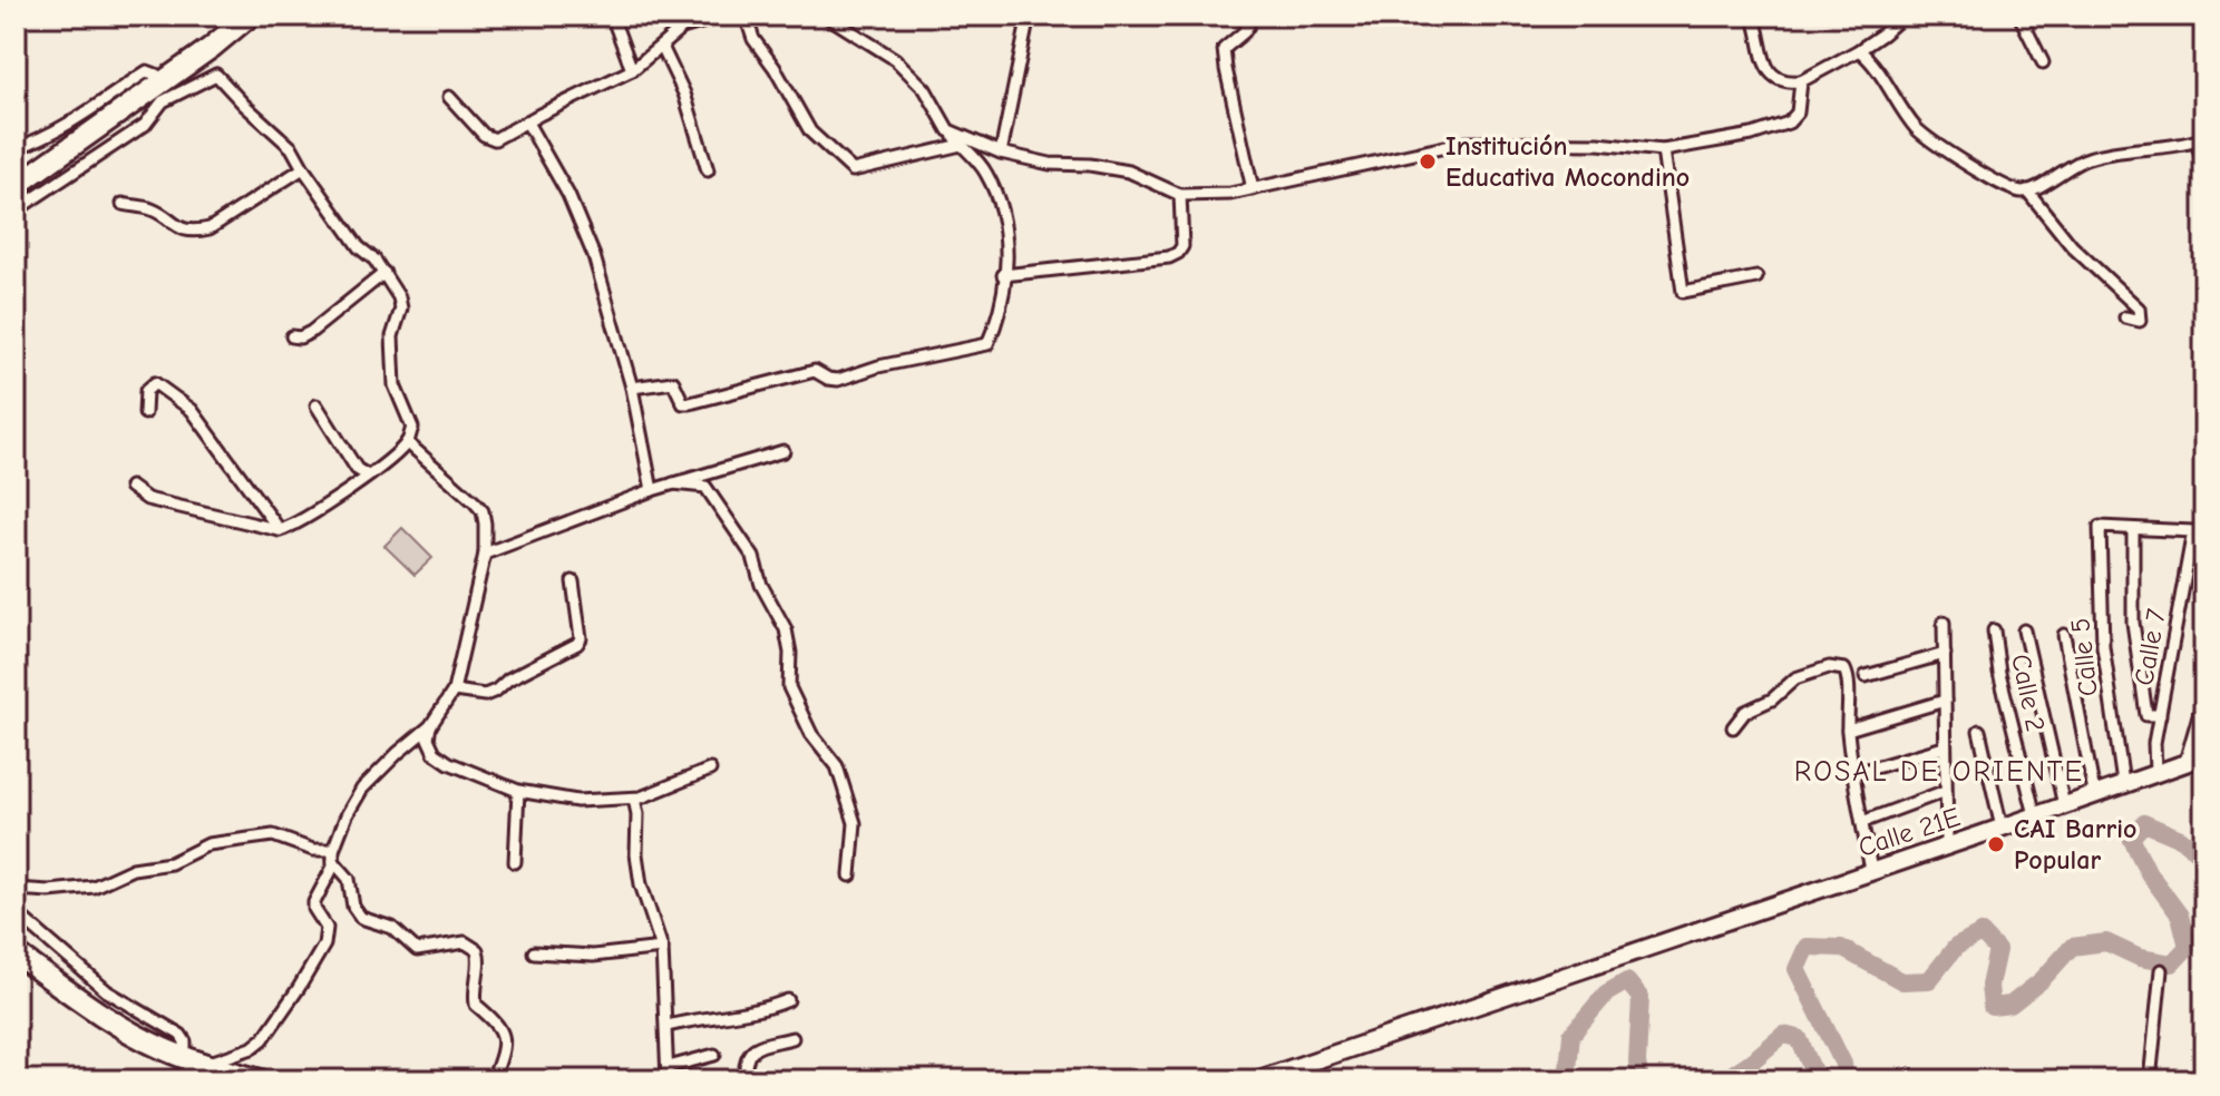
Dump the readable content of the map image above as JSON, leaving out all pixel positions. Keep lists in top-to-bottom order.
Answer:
{
  "streets": {
    "main road": ["Calle 21E"],
    "street": ["Calle 7", "Calle 5", "Calle 2"]
  },
  "crossings": [
    ["Calle 7", "Calle 5"],
    ["Calle 7", "Calle 21E"],
    ["Calle 5", "Calle 21E"],
    ["Calle 2", "Calle 21E"]
  ],
  "districts": ["ROSAL DE ORIENTE"],
  "places": ["Institución Educativa Mocondino", "CAI Barrio Popular"]
}
